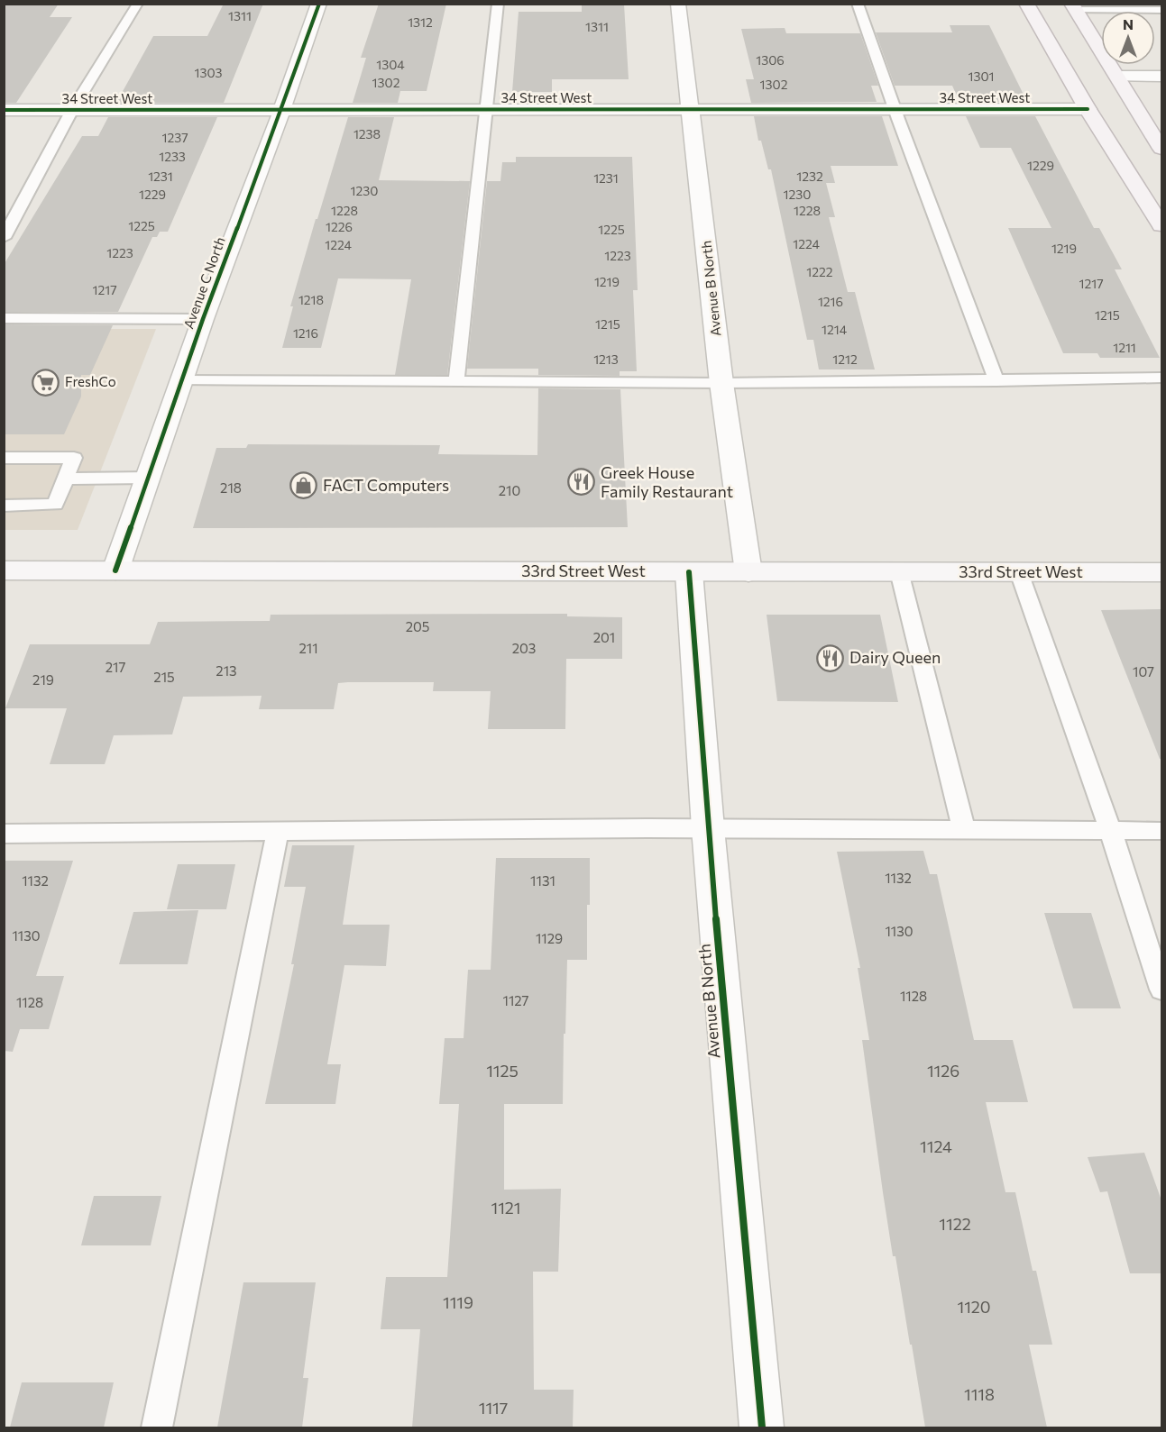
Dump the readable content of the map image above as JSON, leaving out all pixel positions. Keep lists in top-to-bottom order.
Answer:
{
  "streets": {
    "main road": ["33rd Street West"],
    "street": ["34 Street West", "Avenue C North", "Avenue B North"]
  },
  "crossings": [
    ["34 Street West", "Avenue C North"],
    ["34 Street West", "Avenue B North"],
    ["Avenue C North", "33rd Street West"],
    ["Avenue B North", "33rd Street West"]
  ],
  "places": {
    "supermarket": ["FreshCo"],
    "restaurant": ["Greek House Family Restaurant", "Dairy Queen"],
    "shop": ["FACT Computers"]
  },
  "house_numbers": [
    "1311",
    "1312",
    "1311",
    "1306",
    "1304",
    "1303",
    "1301",
    "1302",
    "1302",
    "1238",
    "1237",
    "1233",
    "1229",
    "1231",
    "1232",
    "1231",
    "1230",
    "1229",
    "1230",
    "1228",
    "1228",
    "1225",
    "1226",
    "1225",
    "1224",
    "1224",
    "1219",
    "1223",
    "1223",
    "1222",
    "1219",
    "1217",
    "1217",
    "1218",
    "1216",
    "1215",
    "1215",
    "1214",
    "1216",
    "1211",
    "1213",
    "1212",
    "218",
    "210",
    "205",
    "201",
    "211",
    "203",
    "217",
    "213",
    "107",
    "215",
    "219",
    "1132",
    "1132",
    "1131",
    "1130",
    "1130",
    "1129",
    "1128",
    "1127",
    "1128",
    "1125",
    "1126",
    "1124",
    "1121",
    "1122",
    "1119",
    "1120",
    "1118",
    "1117"
  ],
  "north": "top"
}
